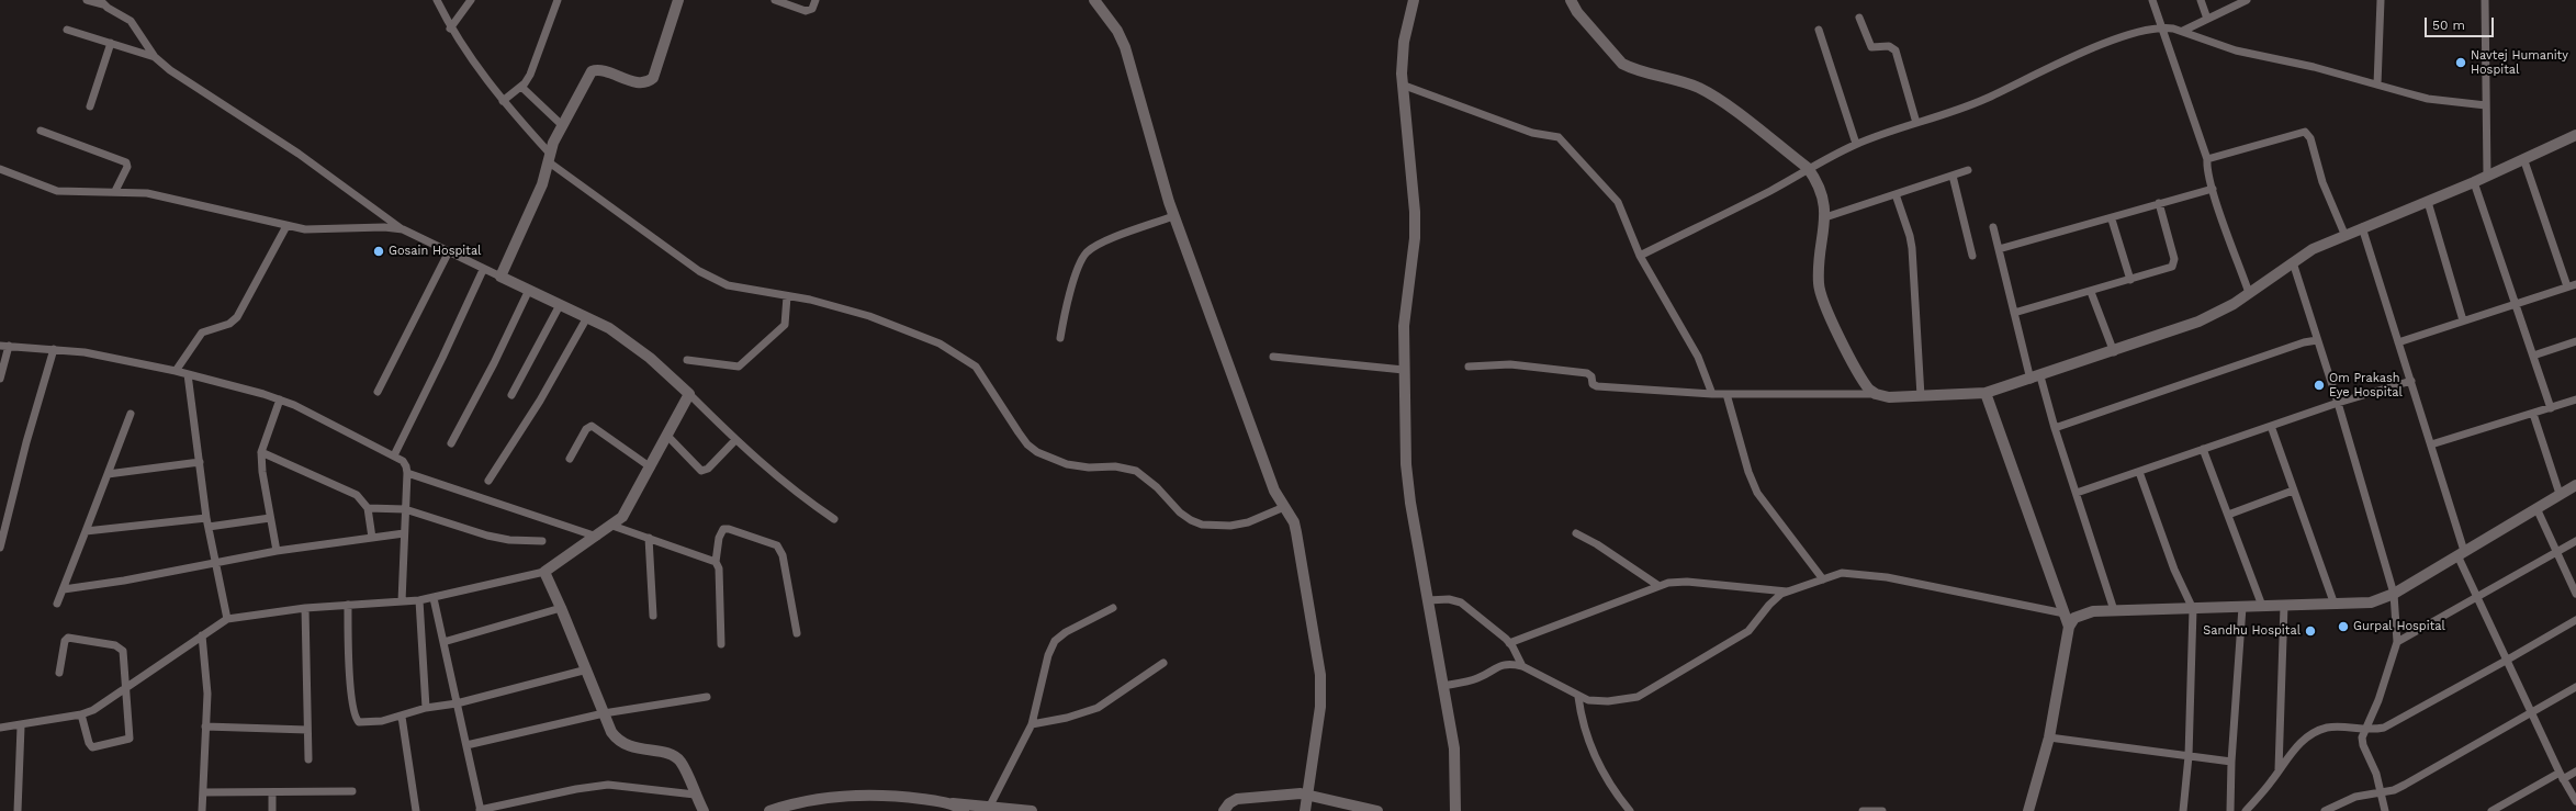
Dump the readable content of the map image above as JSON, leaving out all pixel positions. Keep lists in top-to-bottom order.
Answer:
{
  "places": [
    "Navtej Humanity Hospital",
    "Gosain Hospital",
    "Om Prakash Eye Hospital",
    "Gurpal Hospital",
    "Sandhu Hospital"
  ],
  "scale_bar": "50 m"
}
